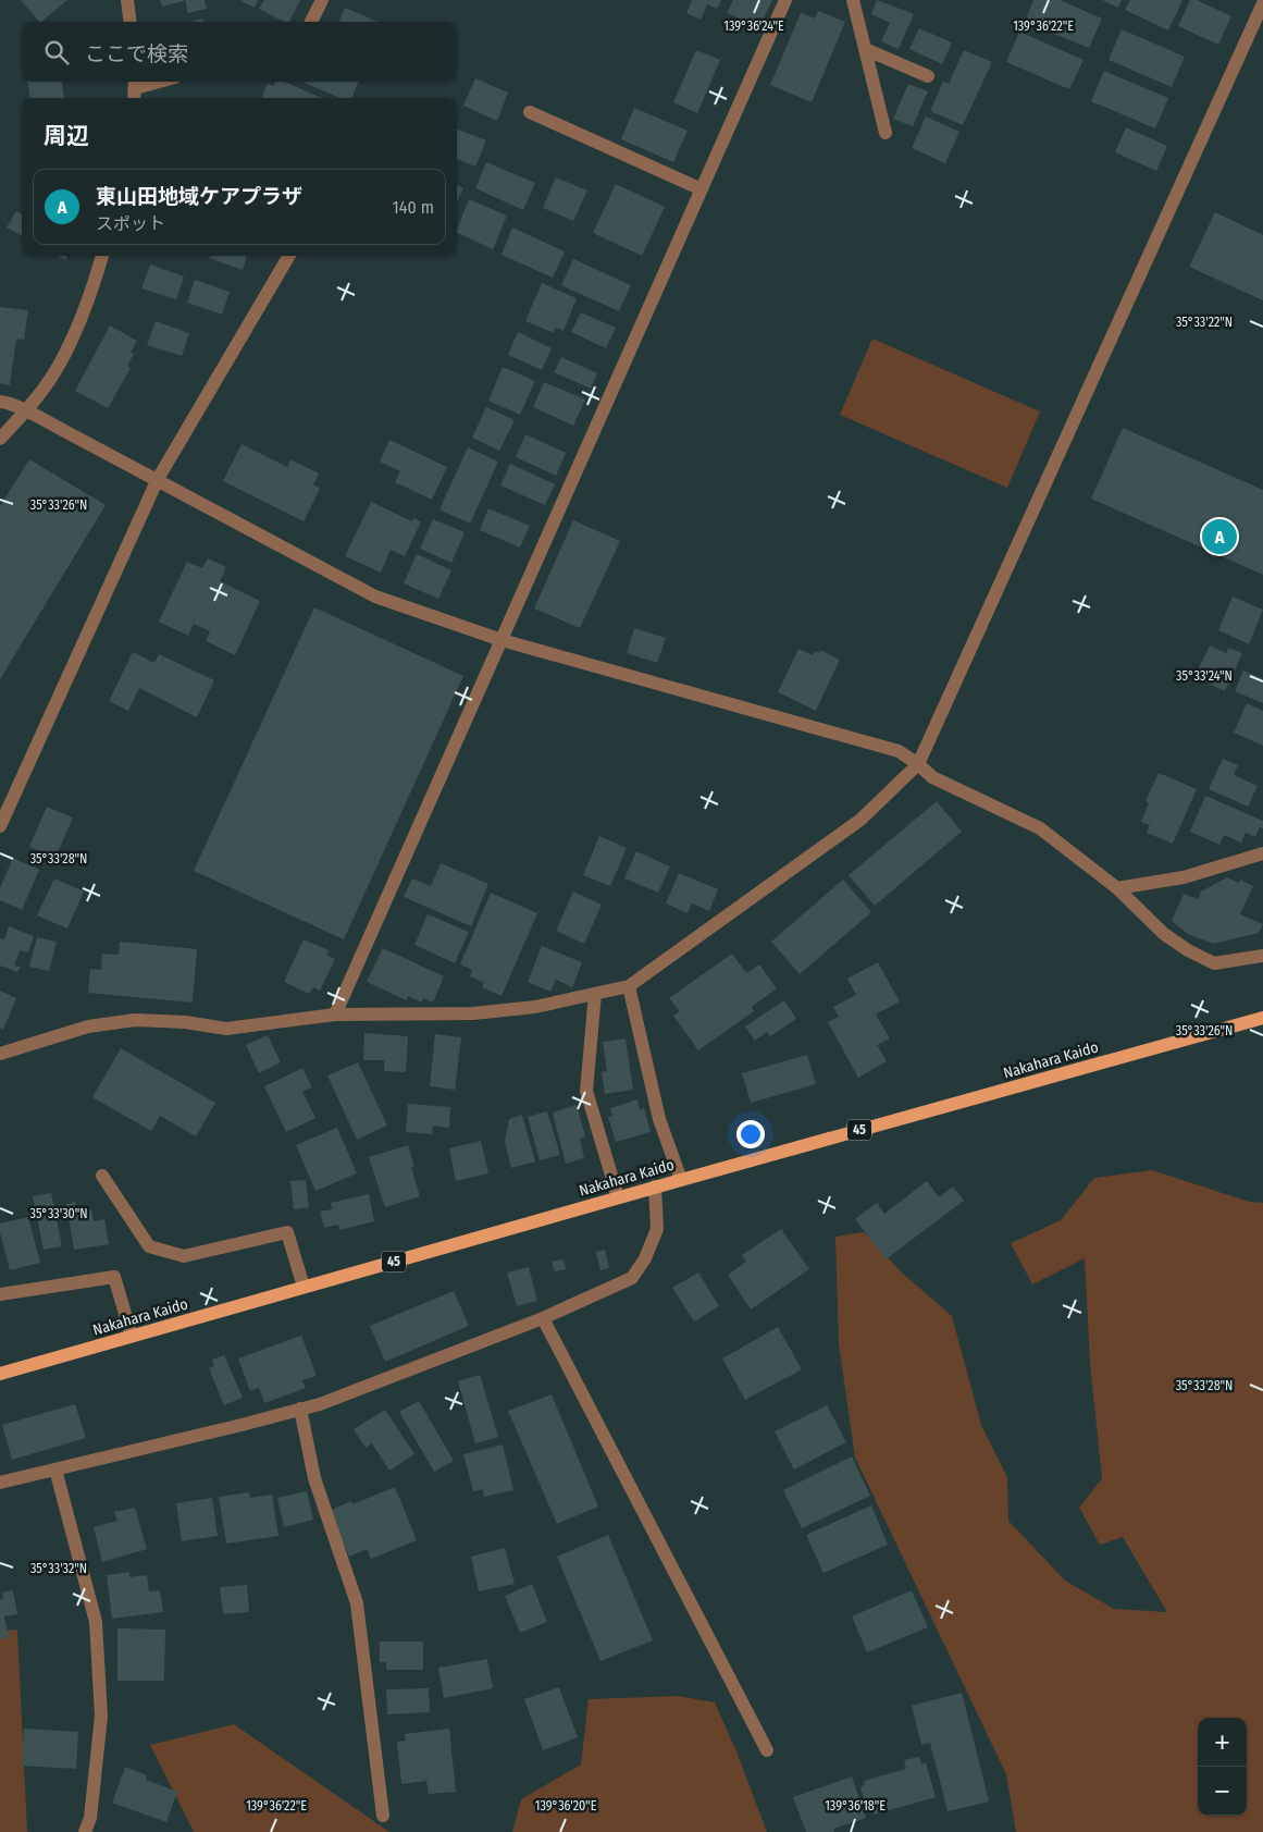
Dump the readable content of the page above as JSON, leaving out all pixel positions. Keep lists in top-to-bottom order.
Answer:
{
  "streets": {
    "main road": ["Nakahara Kaido", "45"]
  },
  "page": {
    "search": "ここで検索",
    "heading": "周辺",
    "list": [
      {
        "mark": "A",
        "name": "東山田地域ケアプラザ",
        "note": "スポット",
        "value": "140 m"
      }
    ],
    "pins": "A",
    "map_buttons": ["+", "−"]
  },
  "coordinates": [
    "139°36'24\"E",
    "139°36'22\"E",
    "35°33'22\"N",
    "35°33'26\"N",
    "35°33'24\"N",
    "35°33'28\"N",
    "35°33'30\"N",
    "35°33'32\"N",
    "139°36'20\"E",
    "139°36'18\"E"
  ]
}
